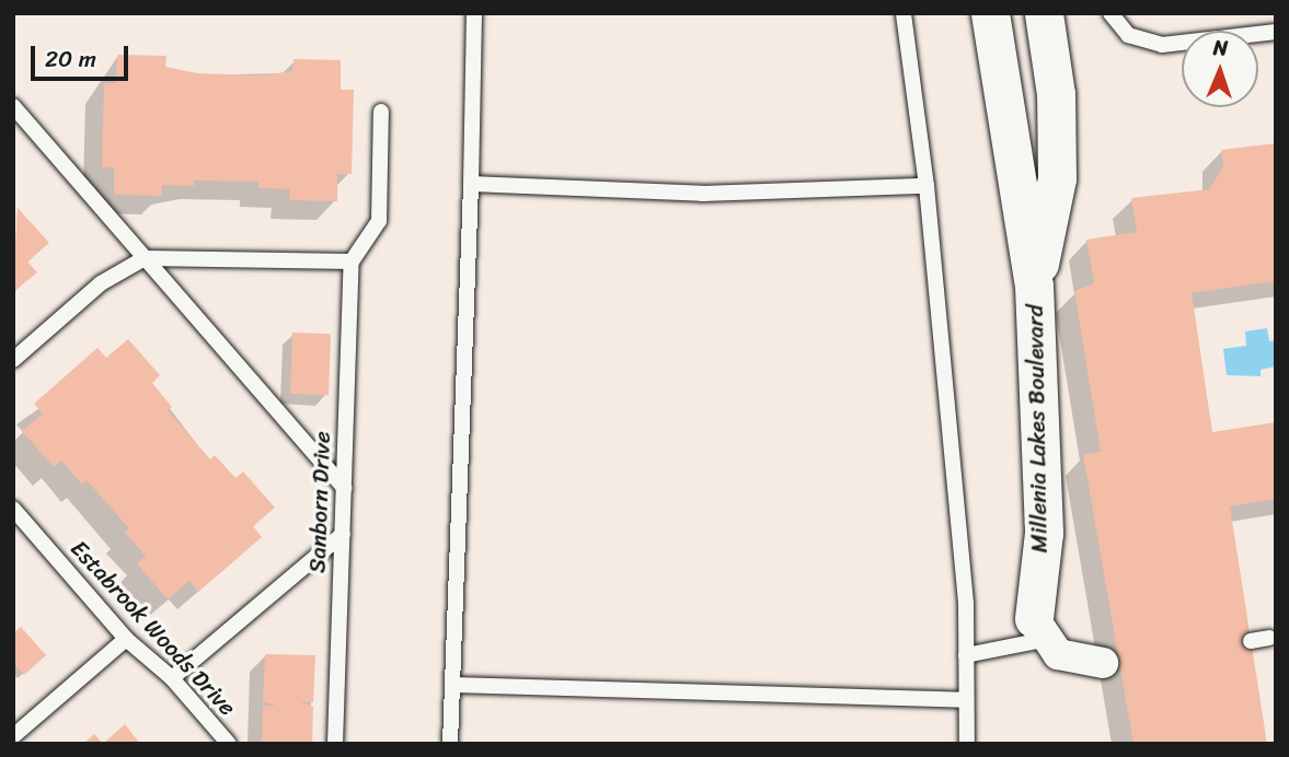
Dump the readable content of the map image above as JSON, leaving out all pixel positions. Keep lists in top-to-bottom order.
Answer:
{
  "streets": {
    "street": ["Millenia Lakes Boulevard"],
    "lane": ["Sanborn Drive", "Estabrook Woods Drive"]
  },
  "scale_bar": "20 m",
  "north": "top"
}
